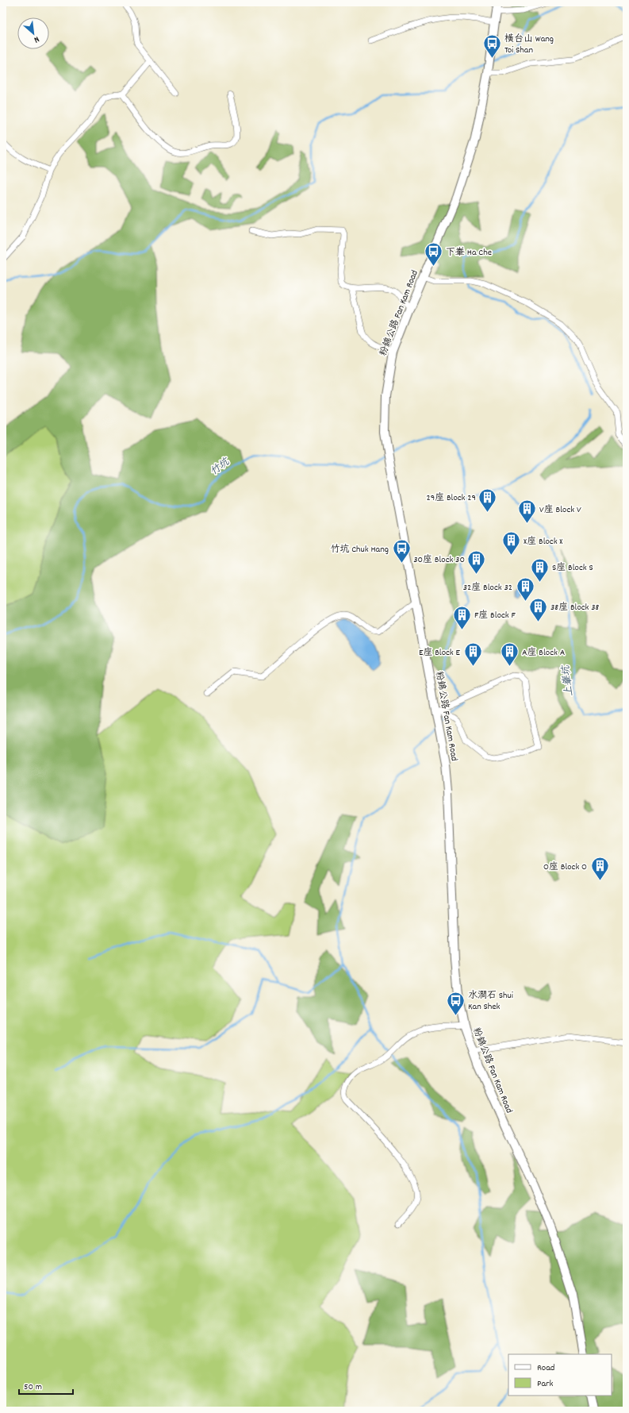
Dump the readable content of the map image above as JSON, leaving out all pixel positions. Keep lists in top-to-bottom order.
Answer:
{
  "streets": {
    "main road": ["粉錦公路 Fan Kam Road"]
  },
  "water": ["竹坑", "上輋坑"],
  "places": {
    "bus stop": [
      "橫台山 Wang Toi Shan",
      "下輋 Ha Che",
      "竹坑 Chuk Hang",
      "水澗石 Shui Kan Shek"
    ],
    "building": [
      "29座 Block 29",
      "V座 Block V",
      "X座 Block X",
      "30座 Block 30",
      "S座 Block S",
      "32座 Block 32",
      "38座 Block 38",
      "F座 Block F",
      "E座 Block E",
      "A座 Block A",
      "O座 Block O"
    ]
  },
  "legend": ["Road", "Park"],
  "scale_bar": "50 m",
  "north": "bottom right"
}
